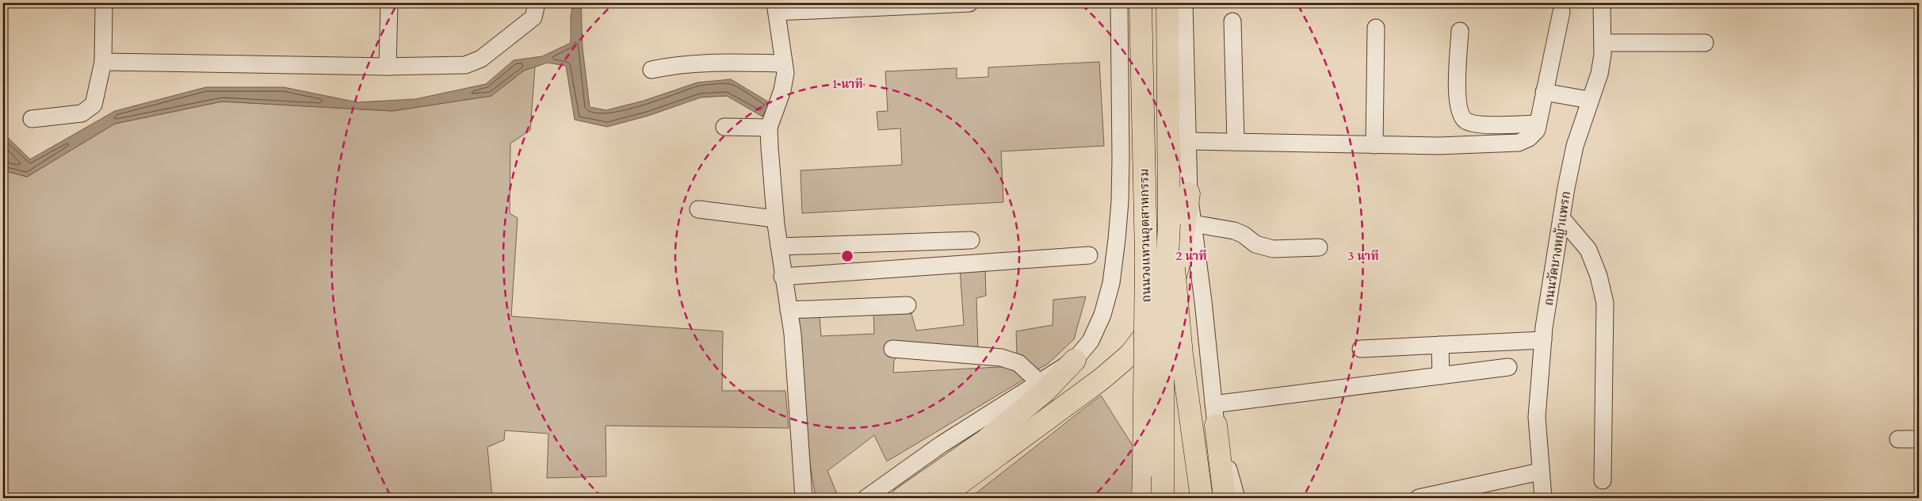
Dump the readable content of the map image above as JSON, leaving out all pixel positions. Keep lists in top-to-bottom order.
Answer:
{
  "streets": {
    "main road": ["ถนนวงแหวนอุตสาหกรรม"],
    "street": ["ถนนวัดบางหญ้าแพรก"]
  },
  "rings": ["1 นาที", "2 นาที", "3 นาที"]
}
